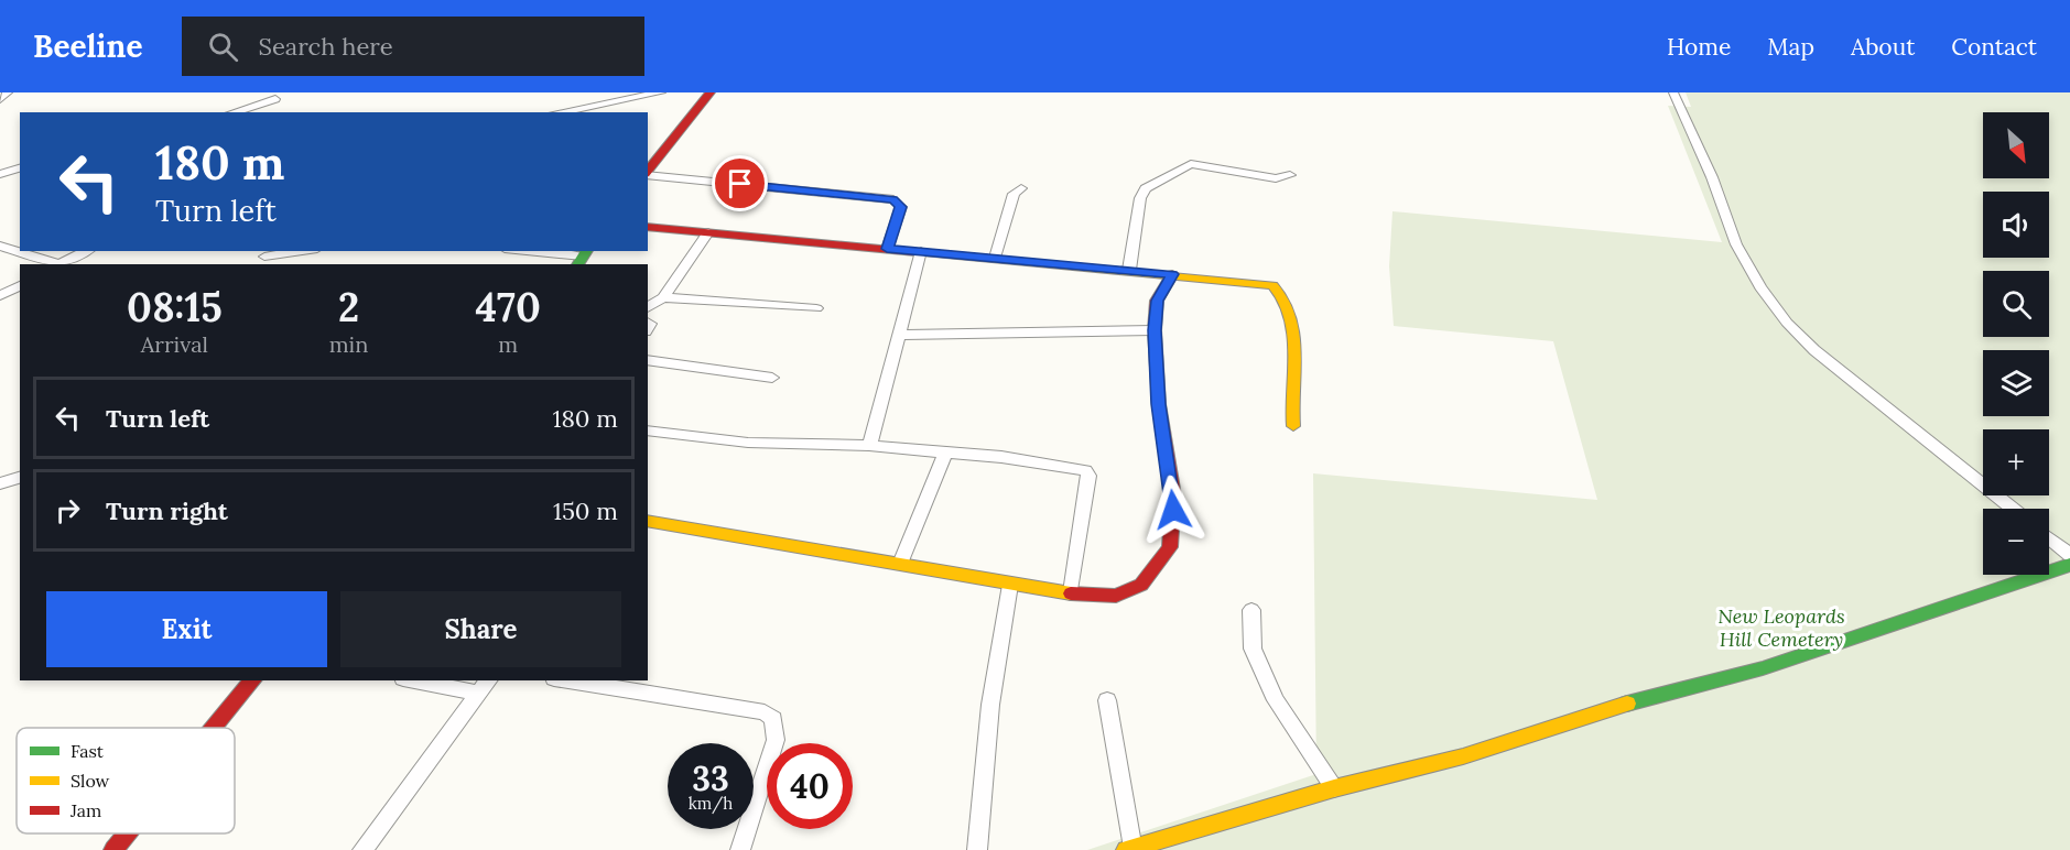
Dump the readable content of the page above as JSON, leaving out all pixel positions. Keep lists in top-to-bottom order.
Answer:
{
  "parks": ["New Leopards Hill Cemetery"],
  "legend": ["Fast", "Slow", "Jam"],
  "north": "bottom right",
  "page": {
    "header": "Beeline",
    "search": "Search here",
    "nav": [
      "Home",
      "Map",
      "About",
      "Contact"
    ],
    "map_buttons": ["+", "−"],
    "turn": ["180 m", "Turn left"],
    "eta": [
      "08:15",
      "Arrival",
      "2",
      "min",
      "470",
      "m"
    ],
    "list": [
      {
        "name": "Turn left",
        "value": "180 m"
      },
      {
        "name": "Turn right",
        "value": "150 m"
      }
    ],
    "buttons": ["Exit", "Share"],
    "speed": "33 km/h",
    "limit": "40"
  }
}
